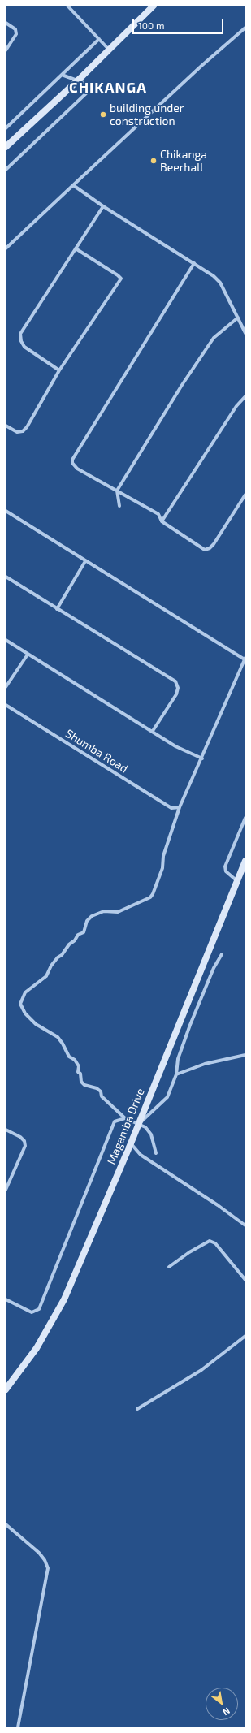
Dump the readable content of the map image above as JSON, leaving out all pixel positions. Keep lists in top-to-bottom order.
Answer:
{
  "streets": {
    "street": ["Shumba Road", "Magamba Drive"]
  },
  "districts": ["CHIKANGA"],
  "places": ["building under construction", "Chikanga Beerhall"],
  "scale_bar": "100 m",
  "north": "bottom right"
}
